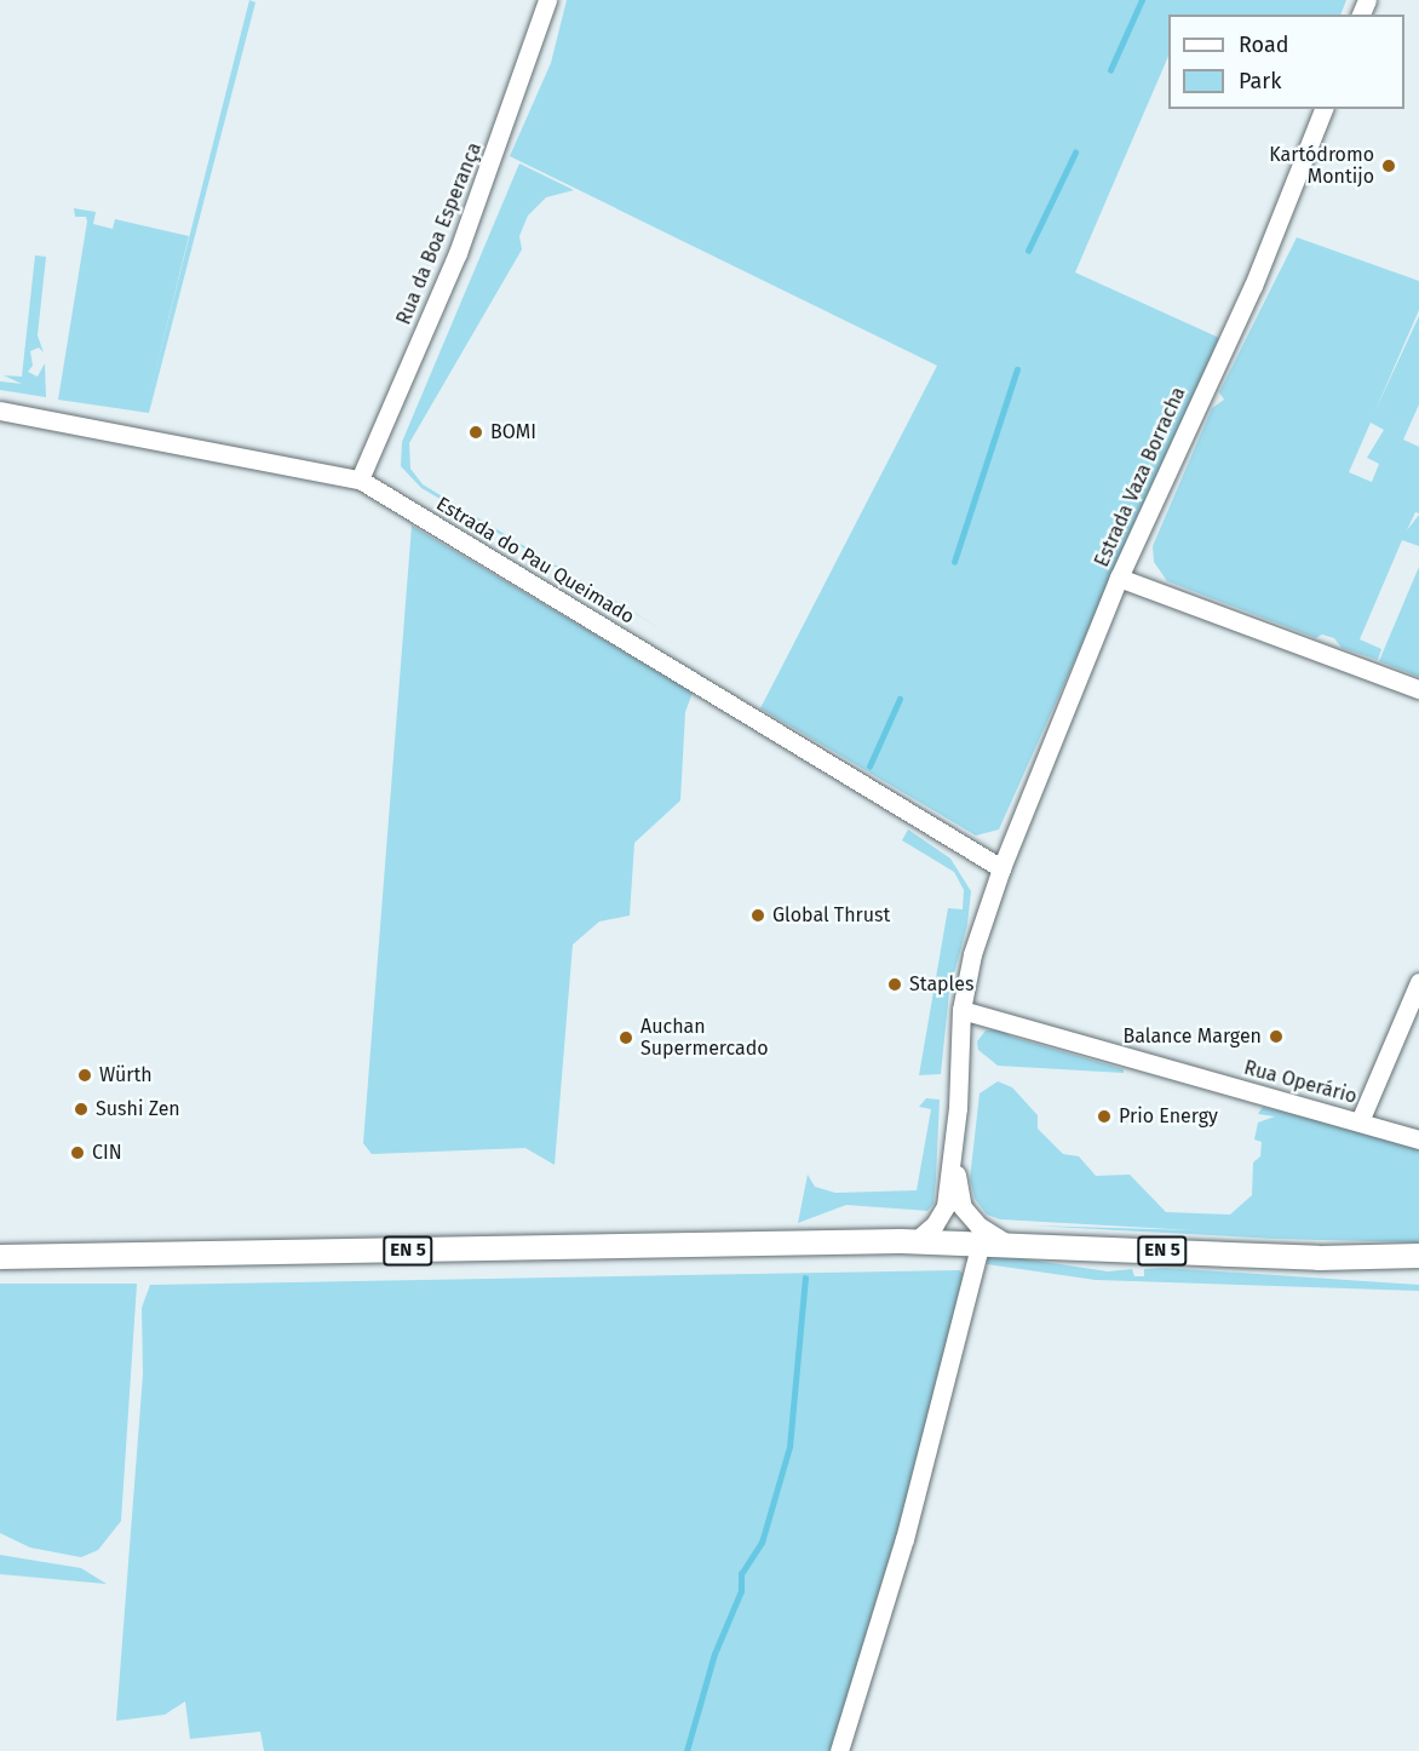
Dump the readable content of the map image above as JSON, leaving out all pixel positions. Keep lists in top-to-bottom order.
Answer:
{
  "streets": {
    "main road": ["EN 5"],
    "street": [
      "Rua da Boa Esperança",
      "Estrada Vaza Borracha",
      "Estrada do Pau Queimado",
      "Rua Operário"
    ]
  },
  "crossings": [
    ["Rua da Boa Esperança", "Estrada do Pau Queimado"],
    ["Estrada Vaza Borracha", "Estrada do Pau Queimado"],
    ["Estrada Vaza Borracha", "Rua Operário"]
  ],
  "places": [
    "Kartódromo Montijo",
    "BOMI",
    "Global Thrust",
    "Staples",
    "Balance Margen",
    "Auchan Supermercado",
    "Würth",
    "Sushi Zen",
    "Prio Energy",
    "CIN"
  ],
  "legend": ["Road", "Park"]
}
